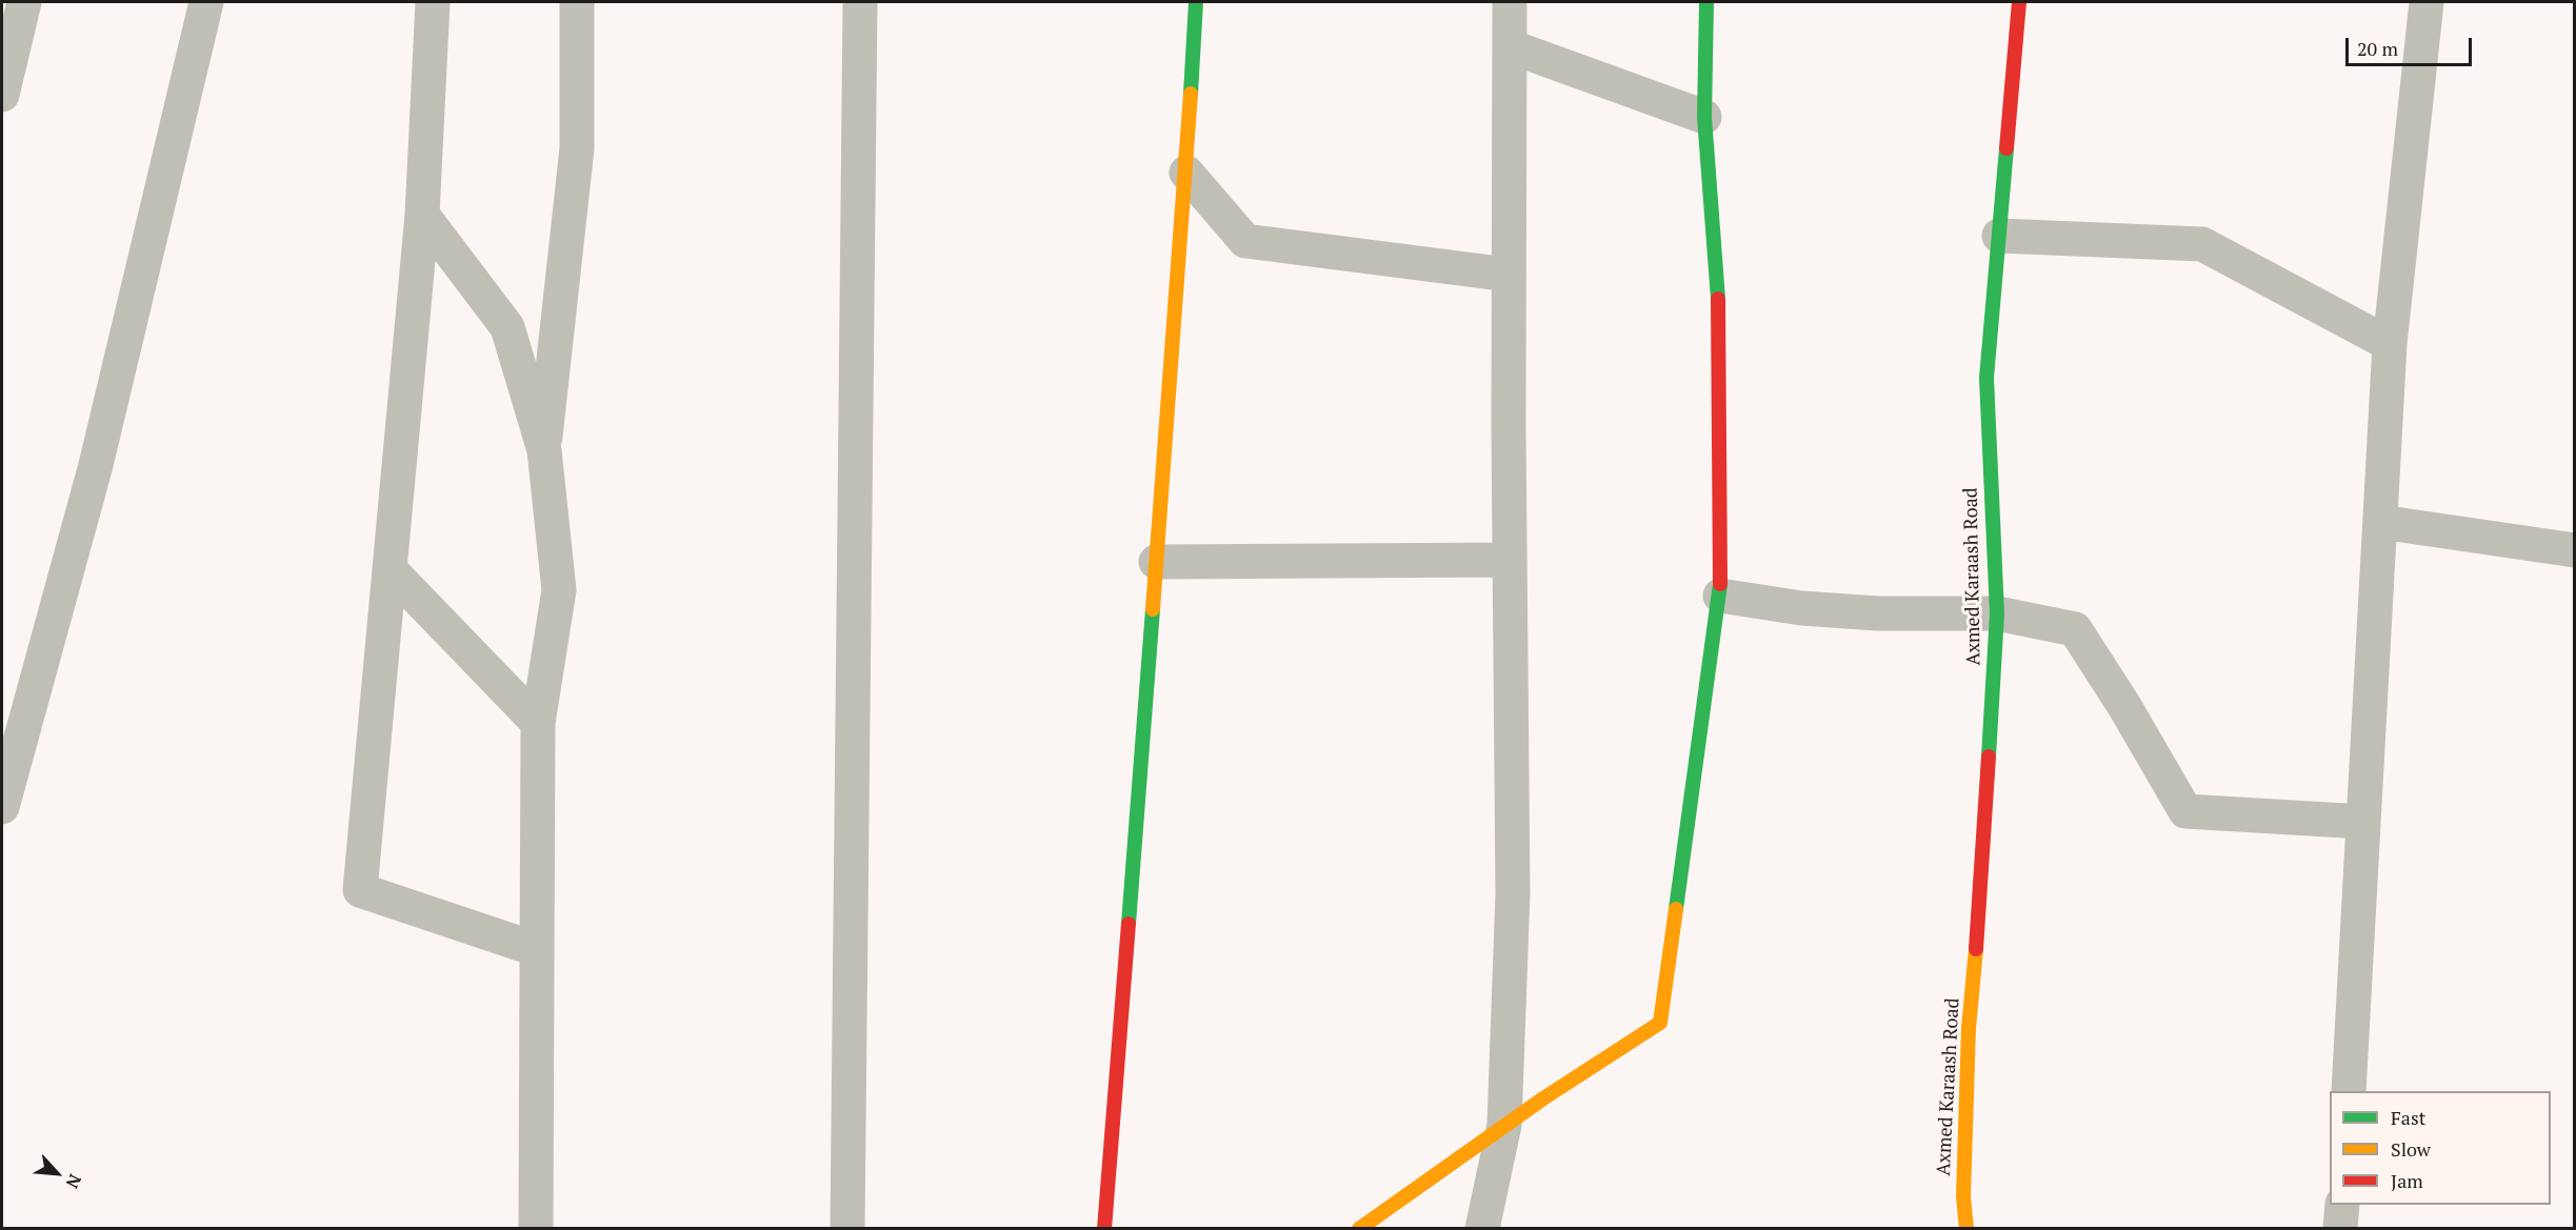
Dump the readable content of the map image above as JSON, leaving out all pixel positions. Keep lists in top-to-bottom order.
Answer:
{
  "streets": {
    "street": ["Axmed Karaash Road"]
  },
  "legend": ["Fast", "Slow", "Jam"],
  "scale_bar": "20 m",
  "north": "bottom right"
}
